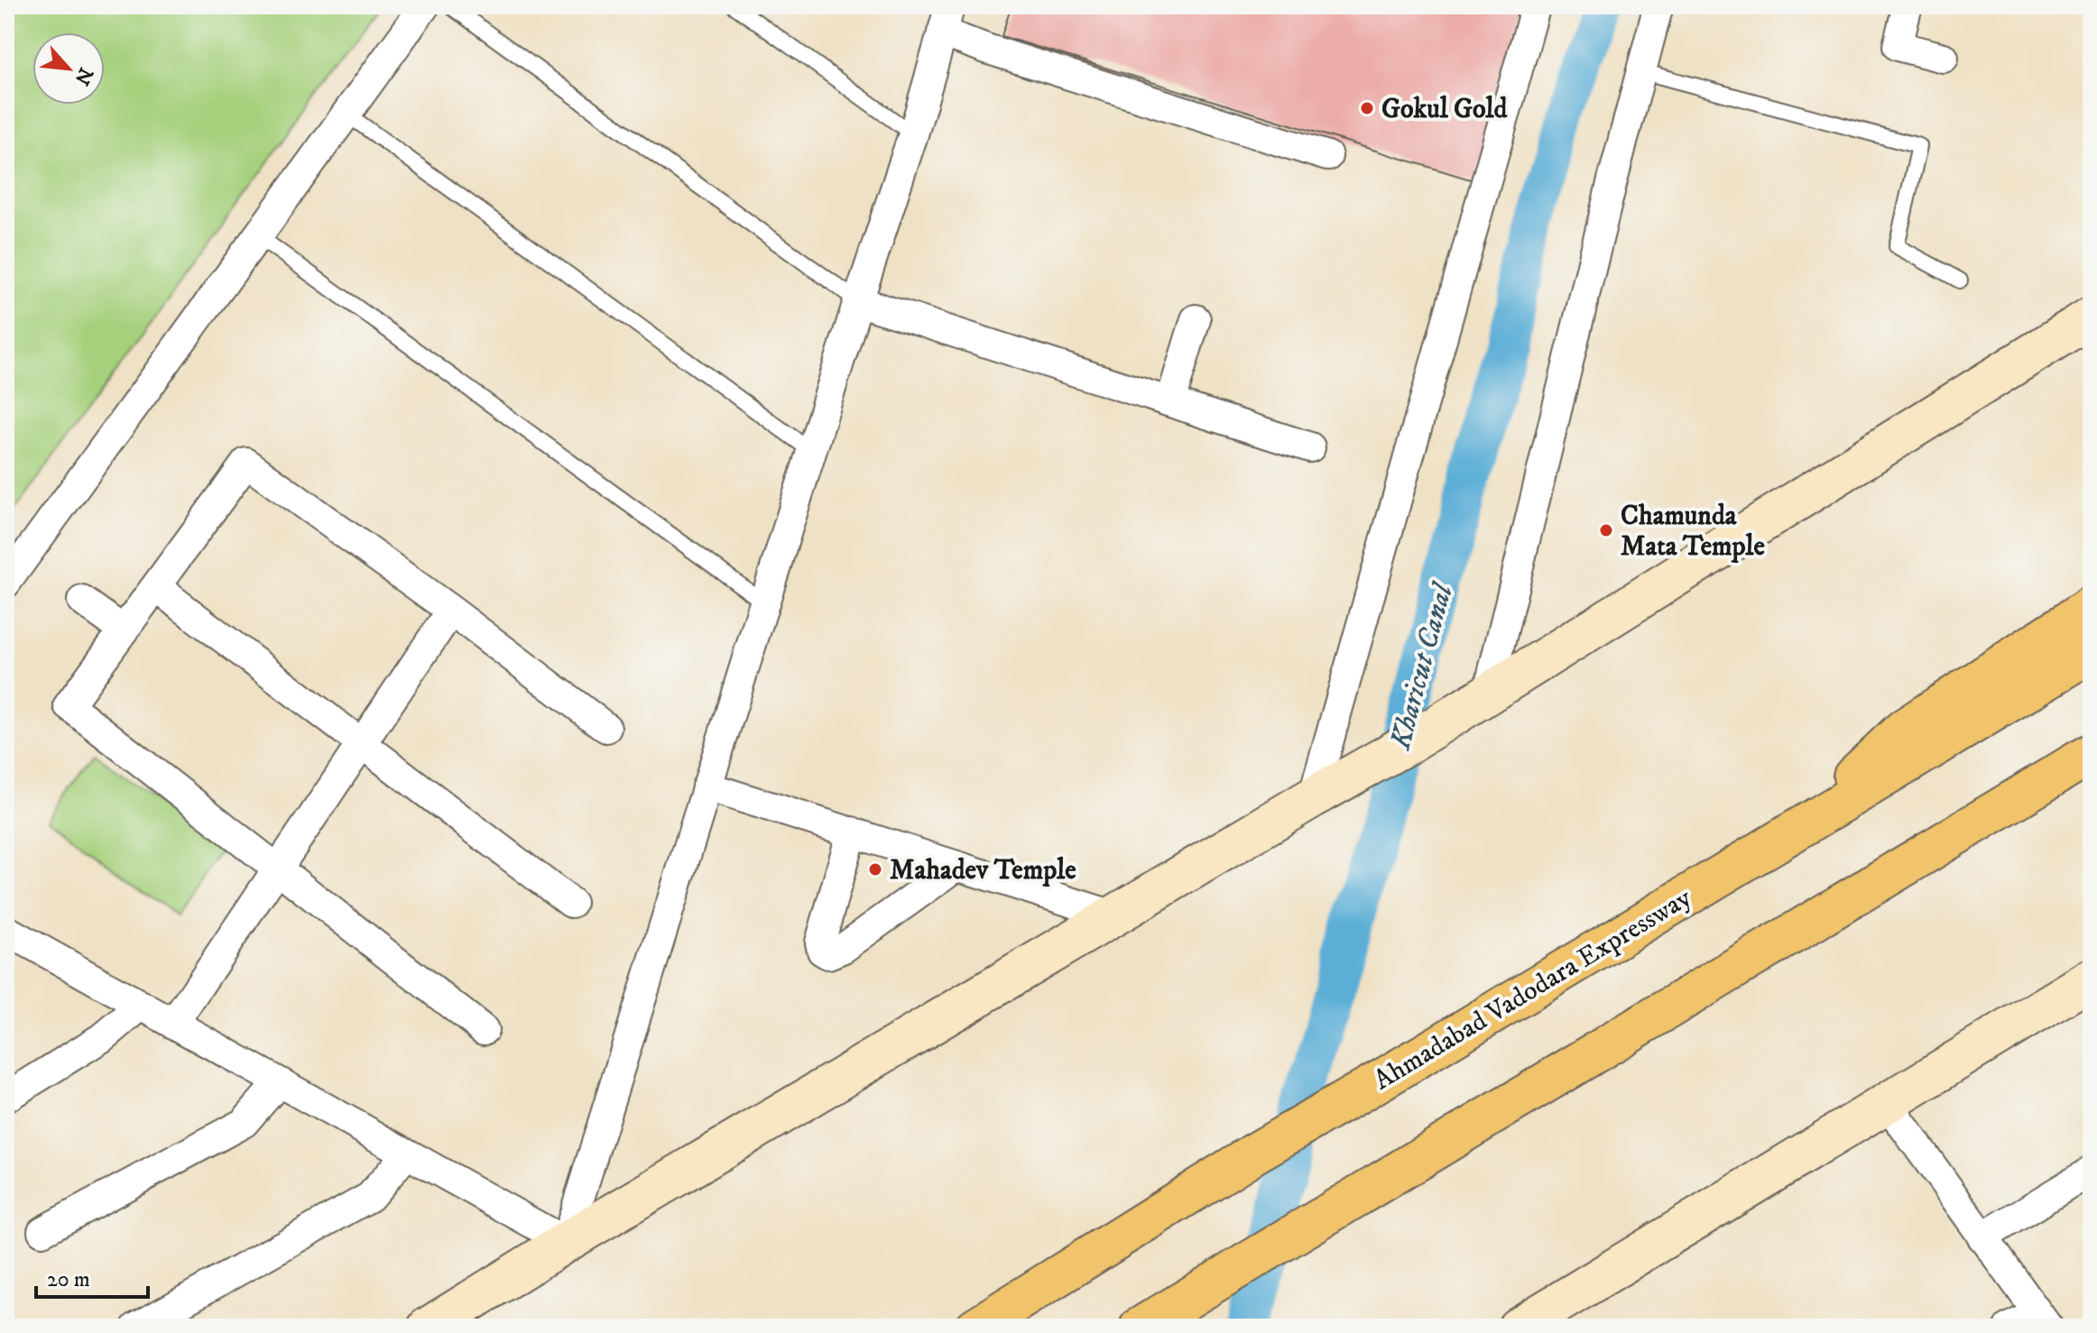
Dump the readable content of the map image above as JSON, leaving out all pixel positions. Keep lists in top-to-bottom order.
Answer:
{
  "streets": {
    "highway": ["Ahmadabad Vadodara Expressway"]
  },
  "water": ["Kharicut Canal"],
  "places": ["Gokul Gold", "Chamunda Mata Temple", "Mahadev Temple"],
  "scale_bar": "20 m",
  "north": "bottom right"
}
